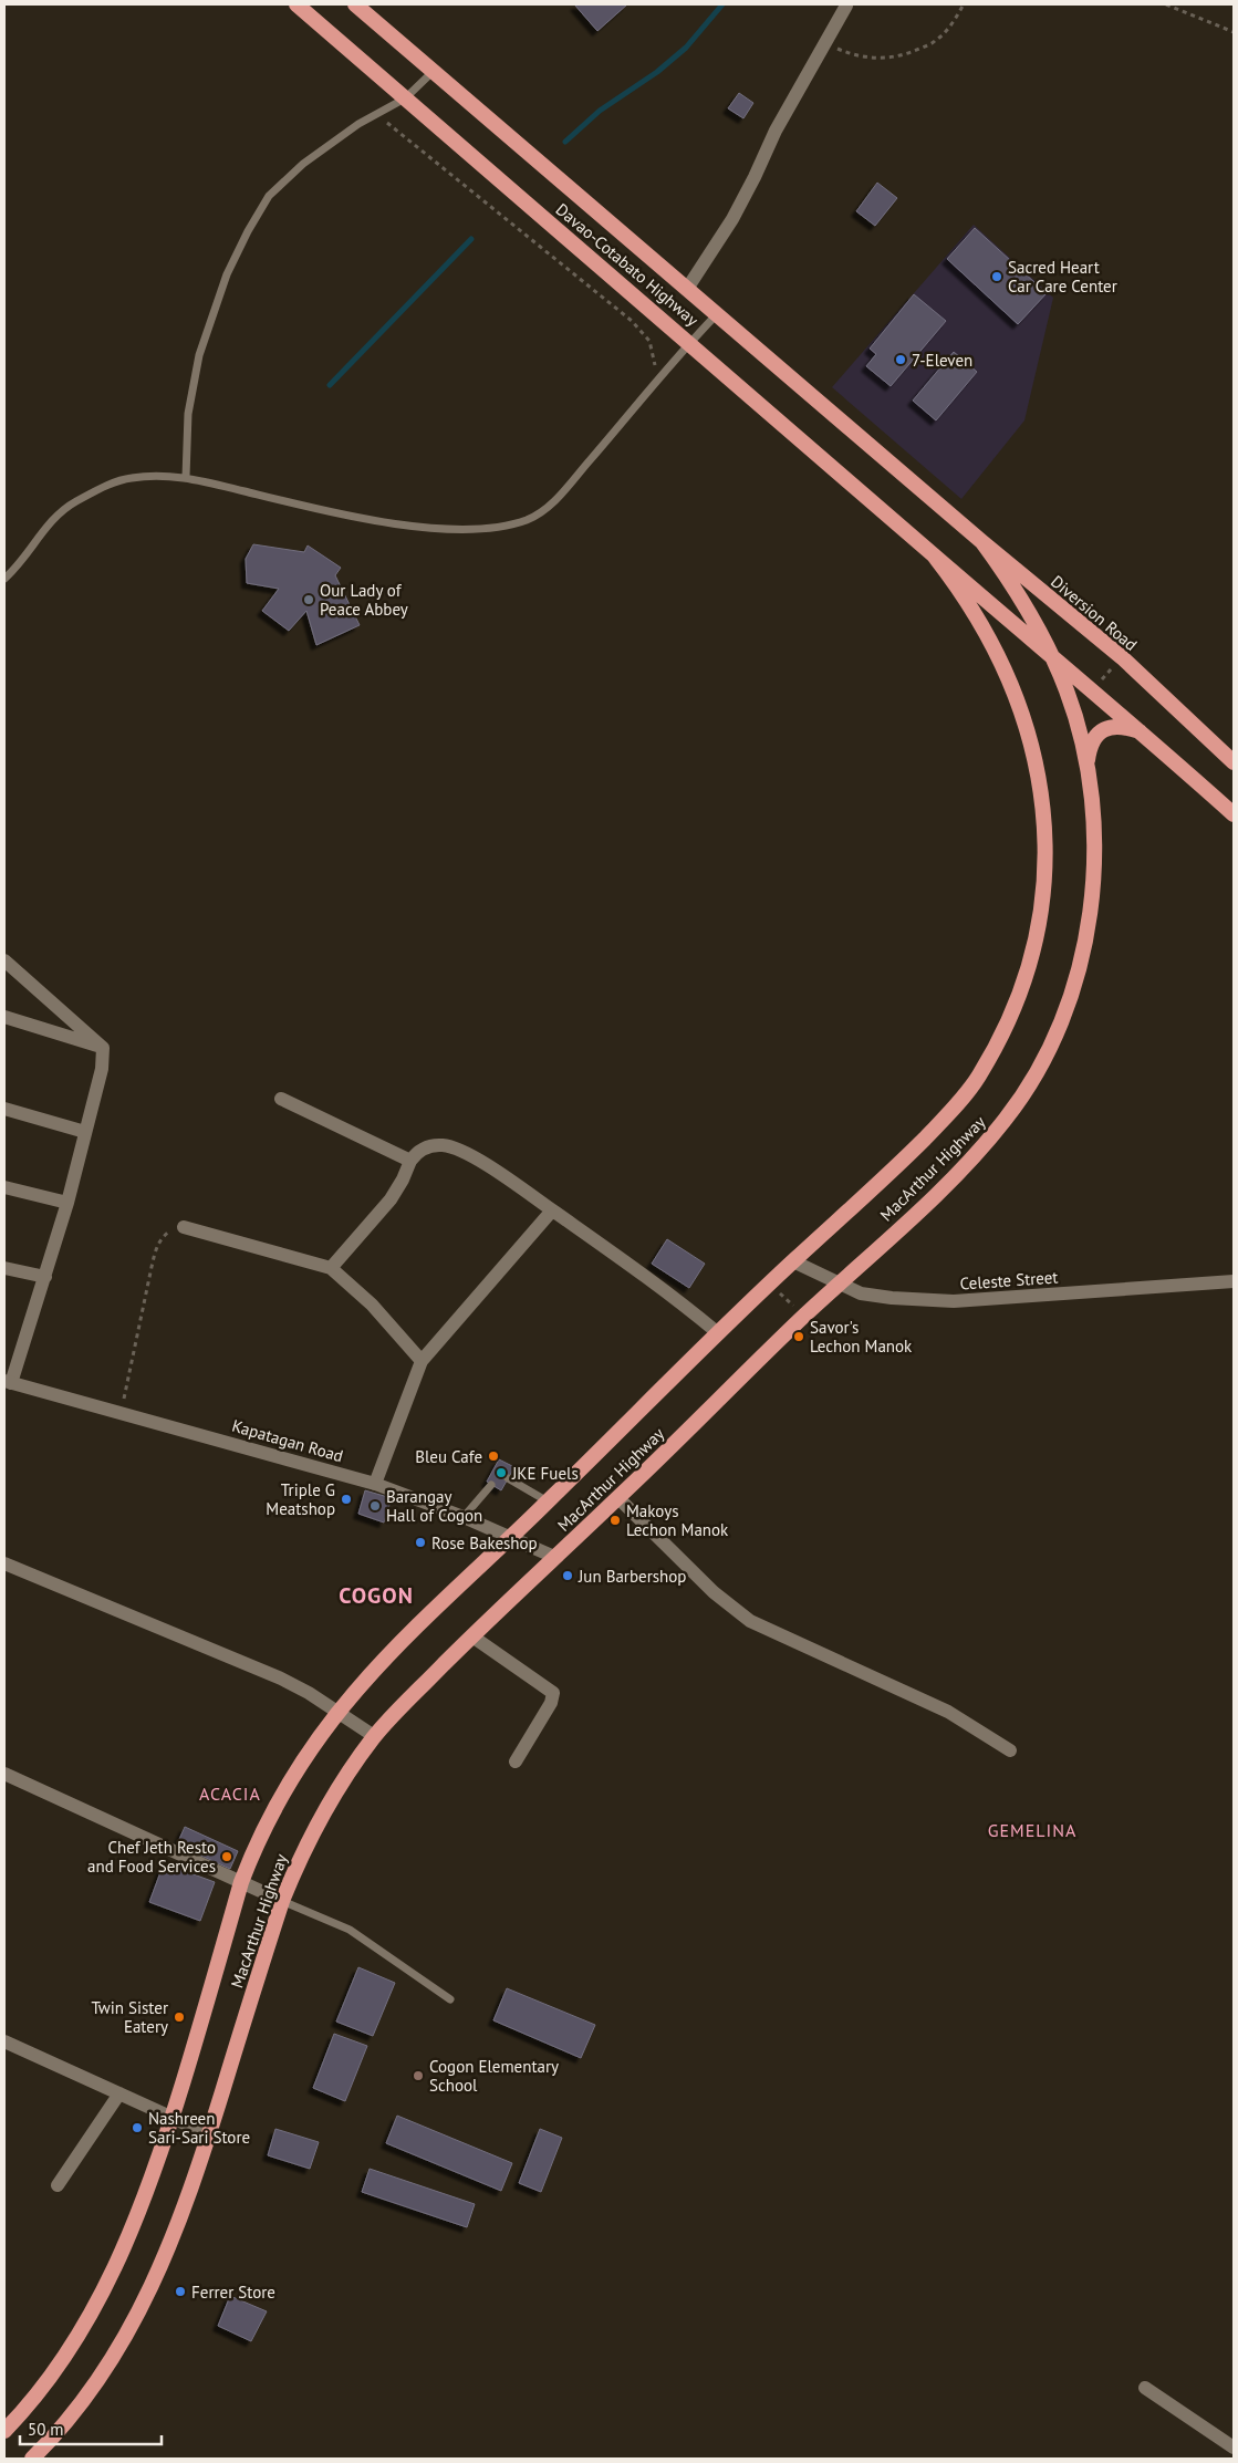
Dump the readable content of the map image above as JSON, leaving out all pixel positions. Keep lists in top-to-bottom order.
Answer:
{
  "streets": {
    "highway": ["Davao-Cotabato Highway", "Diversion Road", "MacArthur Highway"],
    "street": ["Celeste Street", "Kapatagan Road"]
  },
  "crossings": [
    ["Davao-Cotabato Highway", "Diversion Road"],
    ["Davao-Cotabato Highway", "MacArthur Highway"],
    ["Diversion Road", "MacArthur Highway"],
    ["MacArthur Highway", "Celeste Street"],
    ["MacArthur Highway", "Kapatagan Road"]
  ],
  "districts": ["COGON", "ACACIA", "GEMELINA"],
  "places": [
    "Sacred Heart Car Care Center",
    "7-Eleven",
    "Our Lady of Peace Abbey",
    "Savor's Lechon Manok",
    "Bleu Cafe",
    "JKE Fuels",
    "Triple G Meatshop",
    "Barangay Hall of Cogon",
    "Makoys Lechon Manok",
    "Rose Bakeshop",
    "Jun Barbershop",
    "Chef Jeth Resto and Food Services",
    "Twin Sister Eatery",
    "Cogon Elementary School",
    "Nashreen Sari-Sari Store",
    "Ferrer Store"
  ],
  "scale_bar": "50 m"
}
